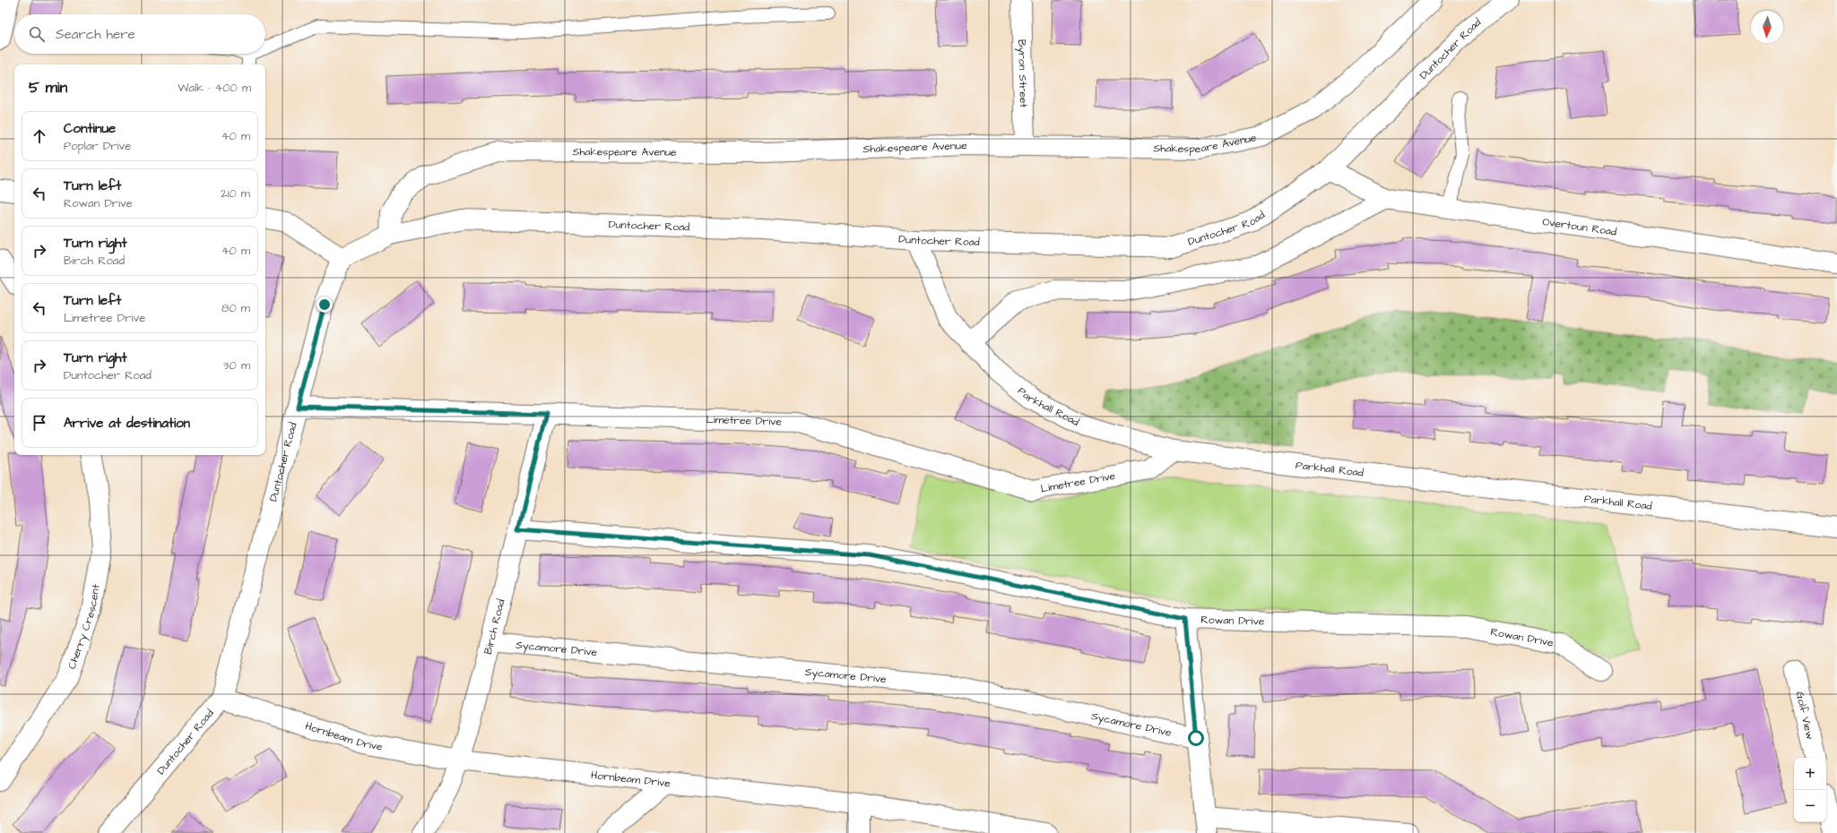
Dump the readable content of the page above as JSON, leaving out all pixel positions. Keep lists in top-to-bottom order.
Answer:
{
  "streets": {
    "street": [
      "Duntocher Road",
      "Byron Street",
      "Shakespeare Avenue",
      "Overtoun Road",
      "Parkhall Road",
      "Limetree Drive",
      "Rowan Drive",
      "Cherry Crescent",
      "Birch Road",
      "Sycamore Drive",
      "Golf View",
      "Hornbeam Drive"
    ]
  },
  "crossings": [
    ["Duntocher Road", "Shakespeare Avenue"],
    ["Duntocher Road", "Overtoun Road"],
    ["Duntocher Road", "Parkhall Road"],
    ["Duntocher Road", "Limetree Drive"],
    ["Duntocher Road", "Hornbeam Drive"],
    ["Byron Street", "Shakespeare Avenue"],
    ["Parkhall Road", "Limetree Drive"],
    ["Limetree Drive", "Birch Road"],
    ["Rowan Drive", "Birch Road"],
    ["Birch Road", "Sycamore Drive"],
    ["Birch Road", "Hornbeam Drive"]
  ],
  "north": "bottom",
  "page": {
    "search": "Search here",
    "heading": ["5 min", "Walk · 400 m"],
    "list": [
      ["Continue", "Poplar Drive", "40 m"],
      ["Turn left", "Rowan Drive", "210 m"],
      ["Turn right", "Birch Road", "40 m"],
      ["Turn left", "Limetree Drive", "80 m"],
      ["Turn right", "Duntocher Road", "30 m"],
      "Arrive at destination"
    ],
    "map_buttons": ["+", "−"]
  }
}
